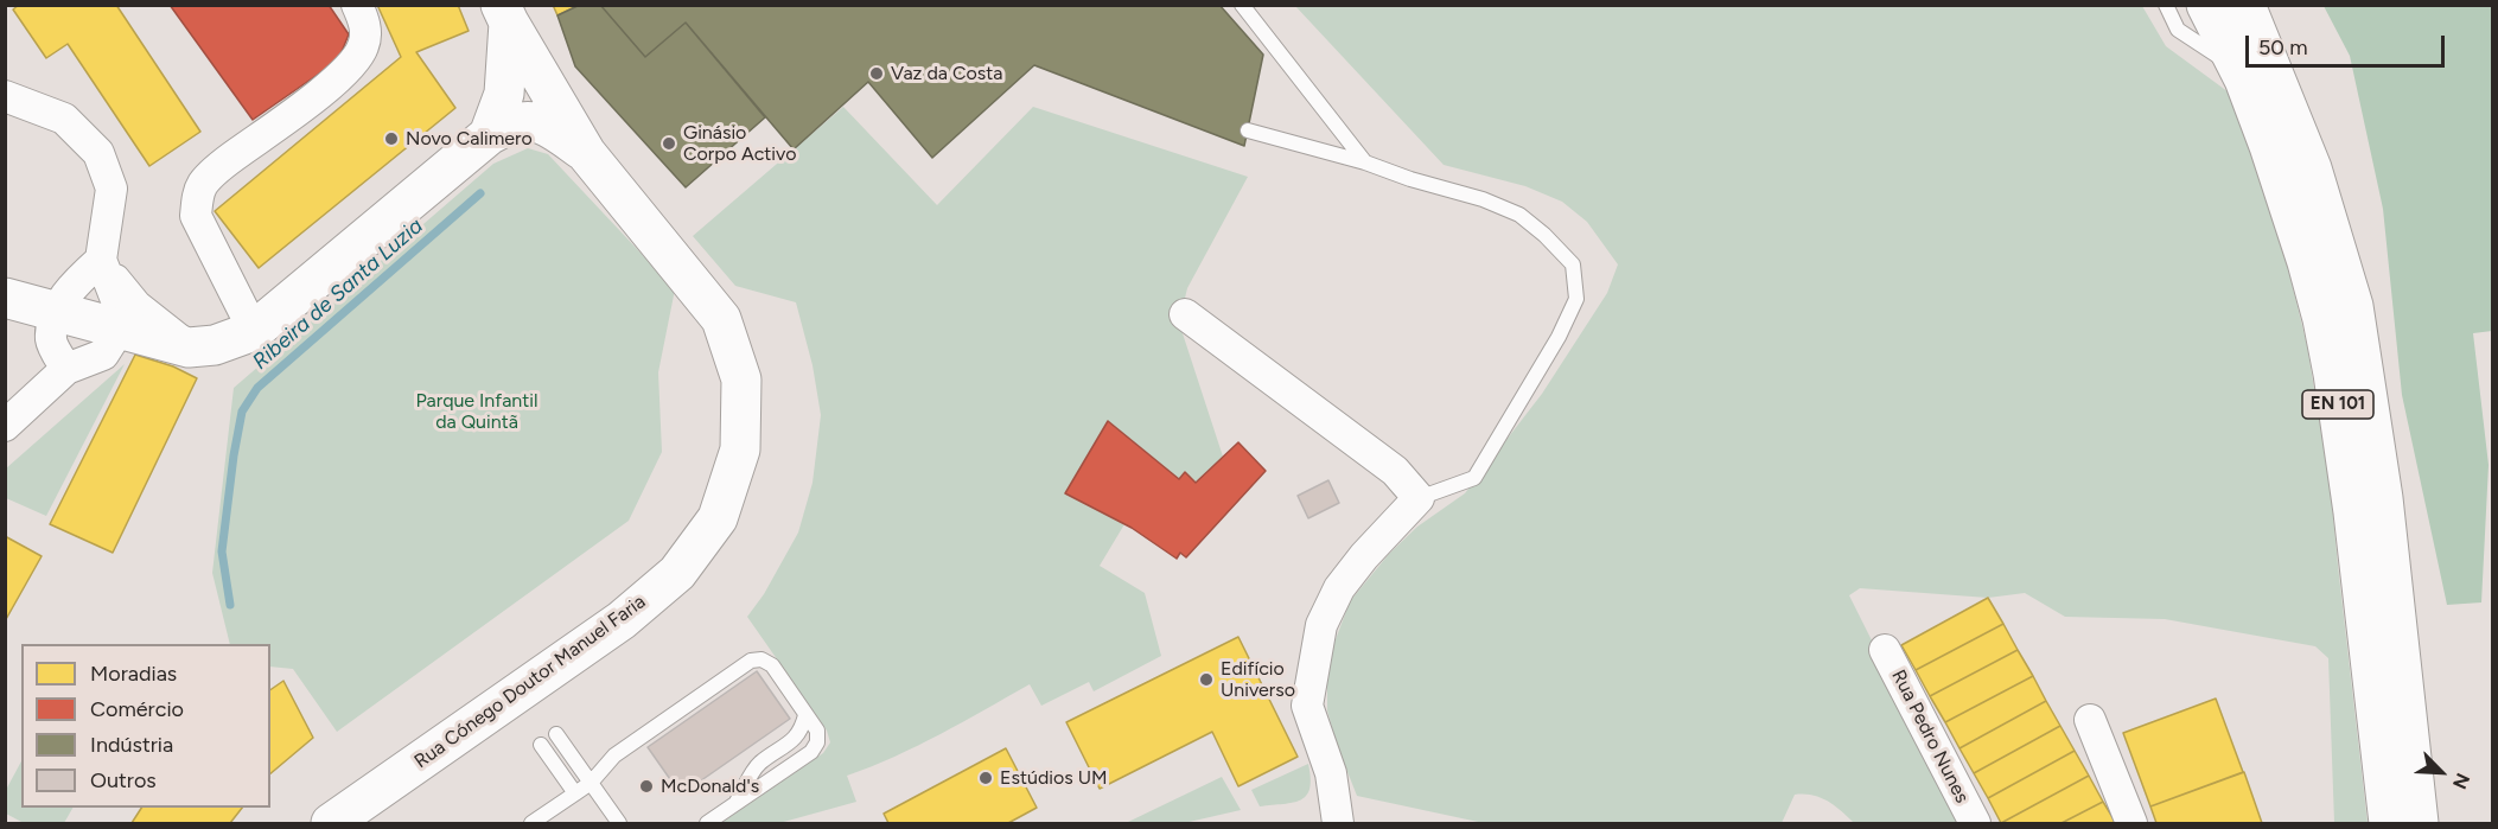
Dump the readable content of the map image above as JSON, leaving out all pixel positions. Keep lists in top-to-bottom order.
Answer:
{
  "streets": {
    "main road": ["EN 101", "Rua Cónego Doutor Manuel Faria"],
    "street": ["Rua Pedro Nunes"]
  },
  "water": ["Ribeira de Santa Luzia"],
  "parks": ["Parque Infantil da Quintã"],
  "places": [
    "Vaz da Costa",
    "Novo Calimero",
    "Ginásio Corpo Activo",
    "Edifício Universo",
    "Estúdios UM",
    "McDonald's"
  ],
  "legend": [
    "Moradias",
    "Comércio",
    "Indústria",
    "Outros"
  ],
  "scale_bar": "50 m",
  "north": "bottom right"
}
